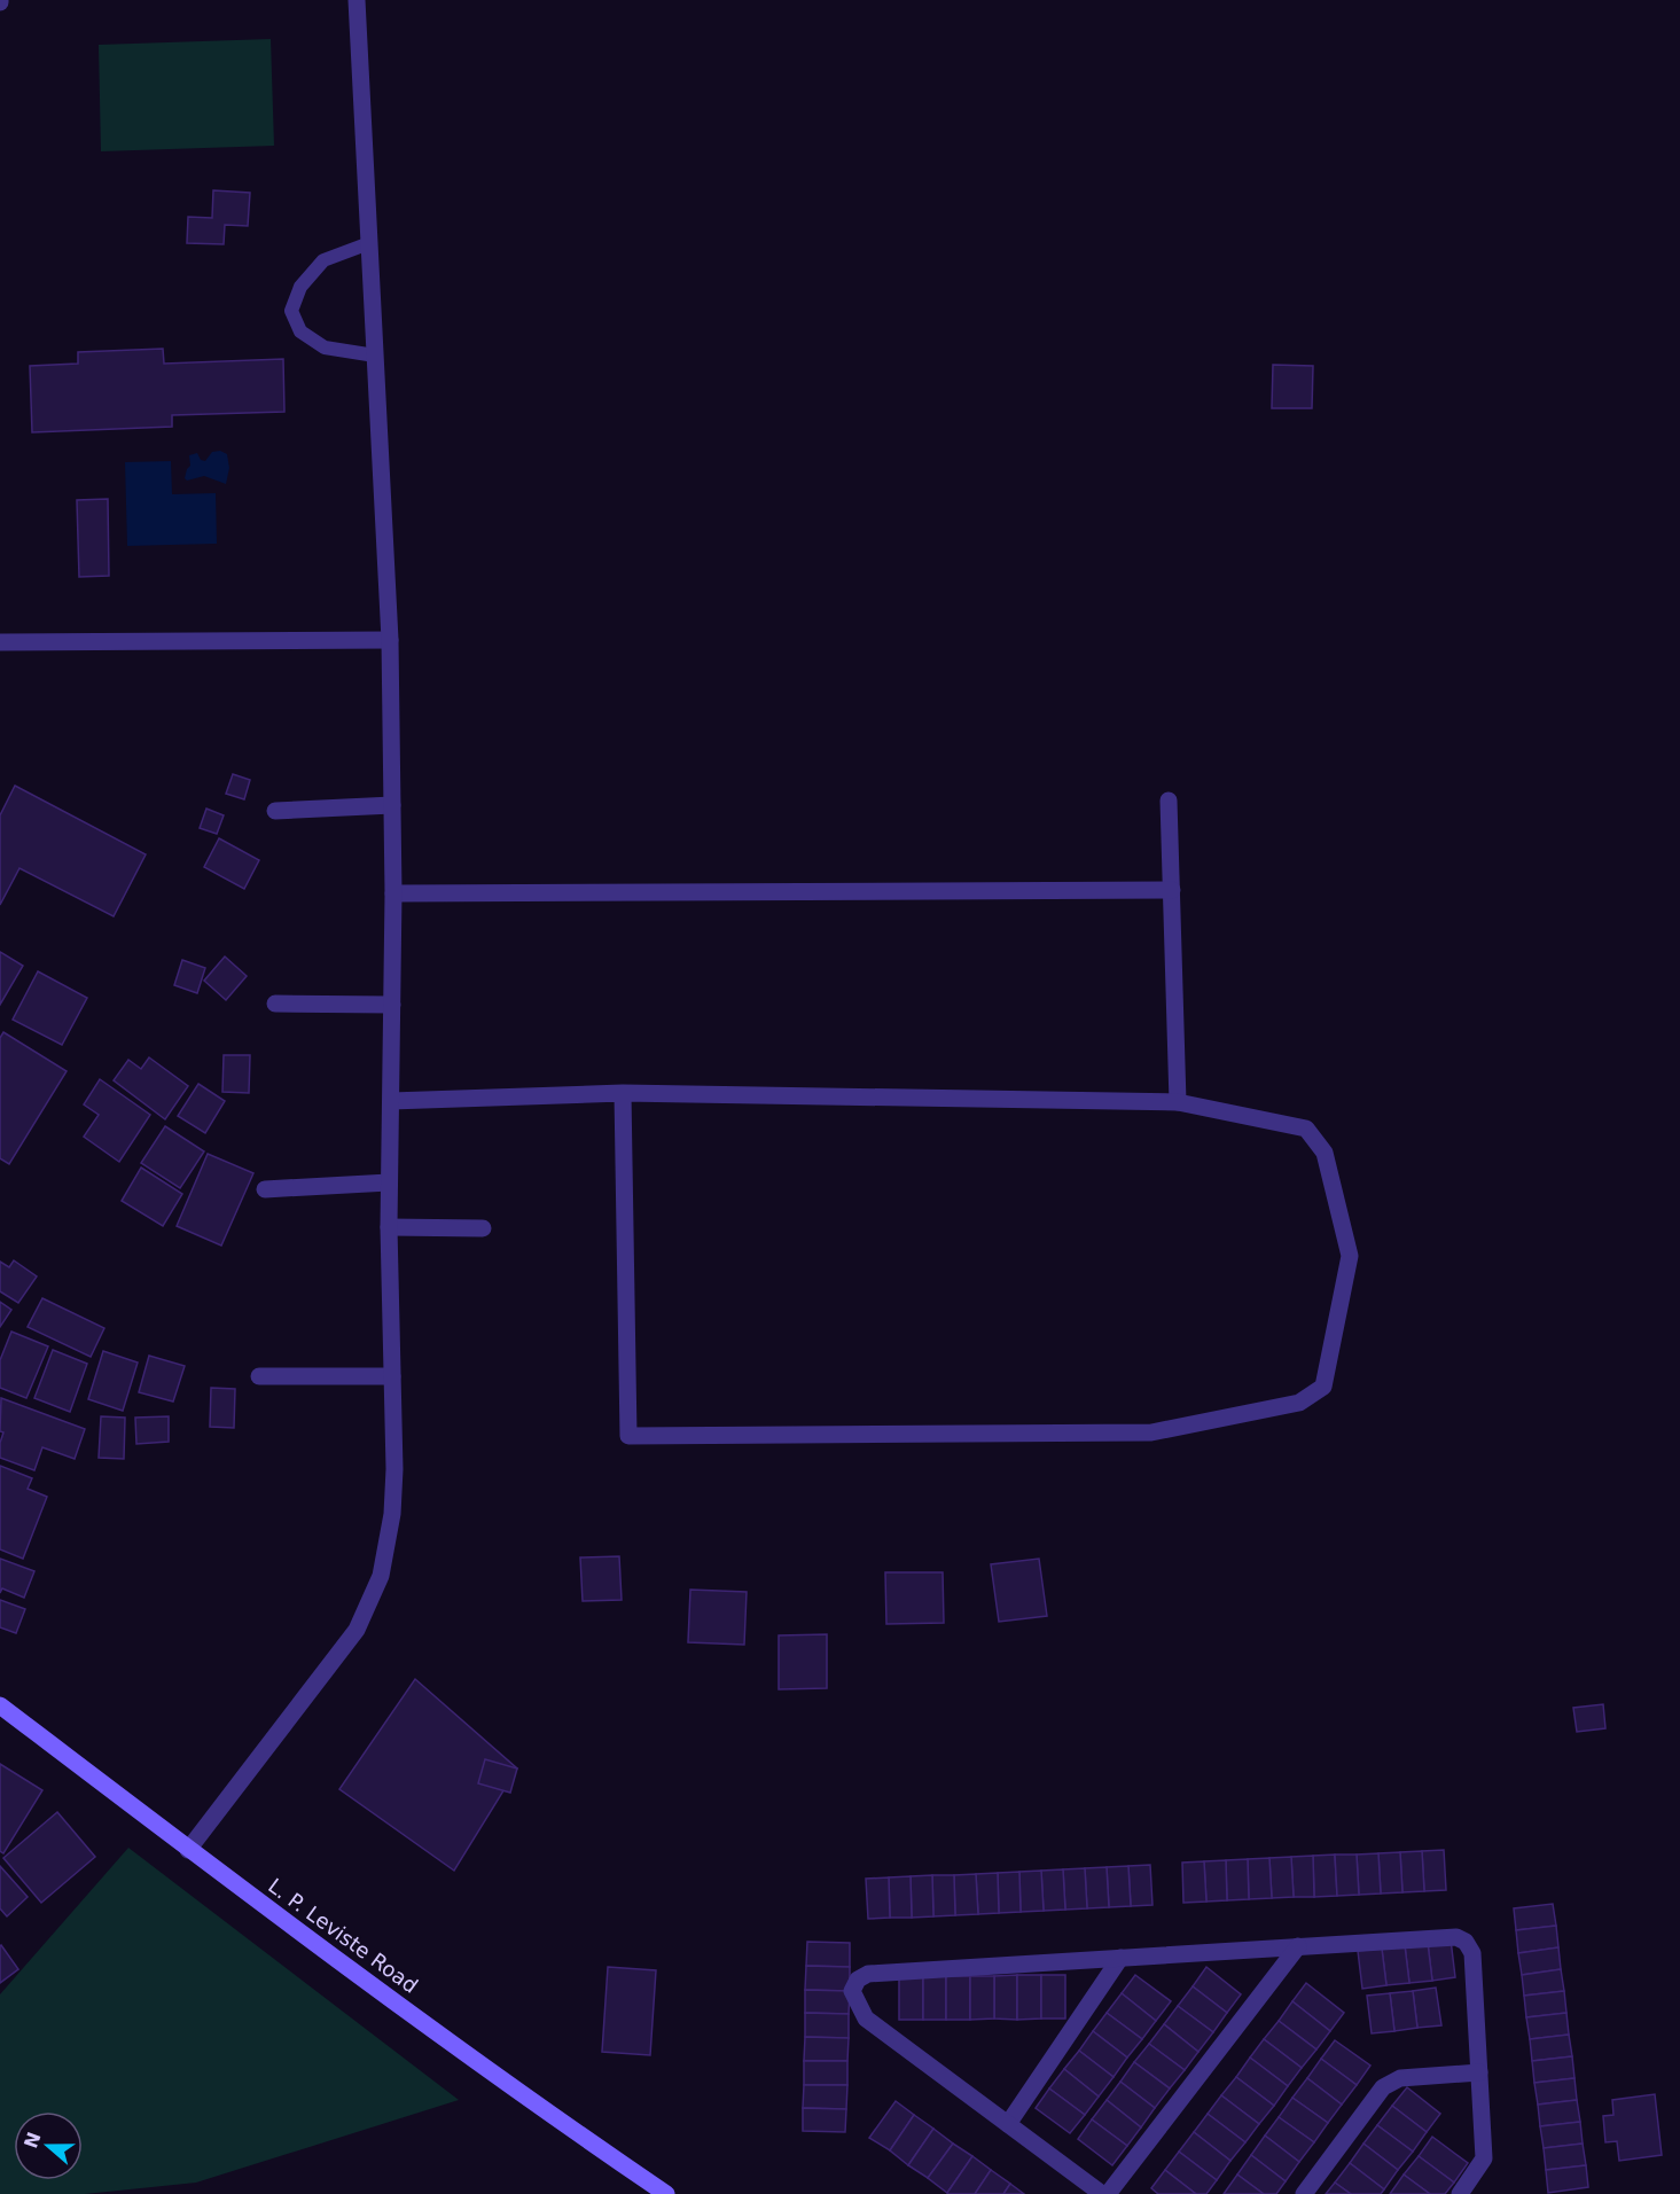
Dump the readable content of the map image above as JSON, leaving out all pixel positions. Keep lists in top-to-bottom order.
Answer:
{
  "streets": {
    "main road": ["L. P. Leviste Road"]
  },
  "north": "left"
}
